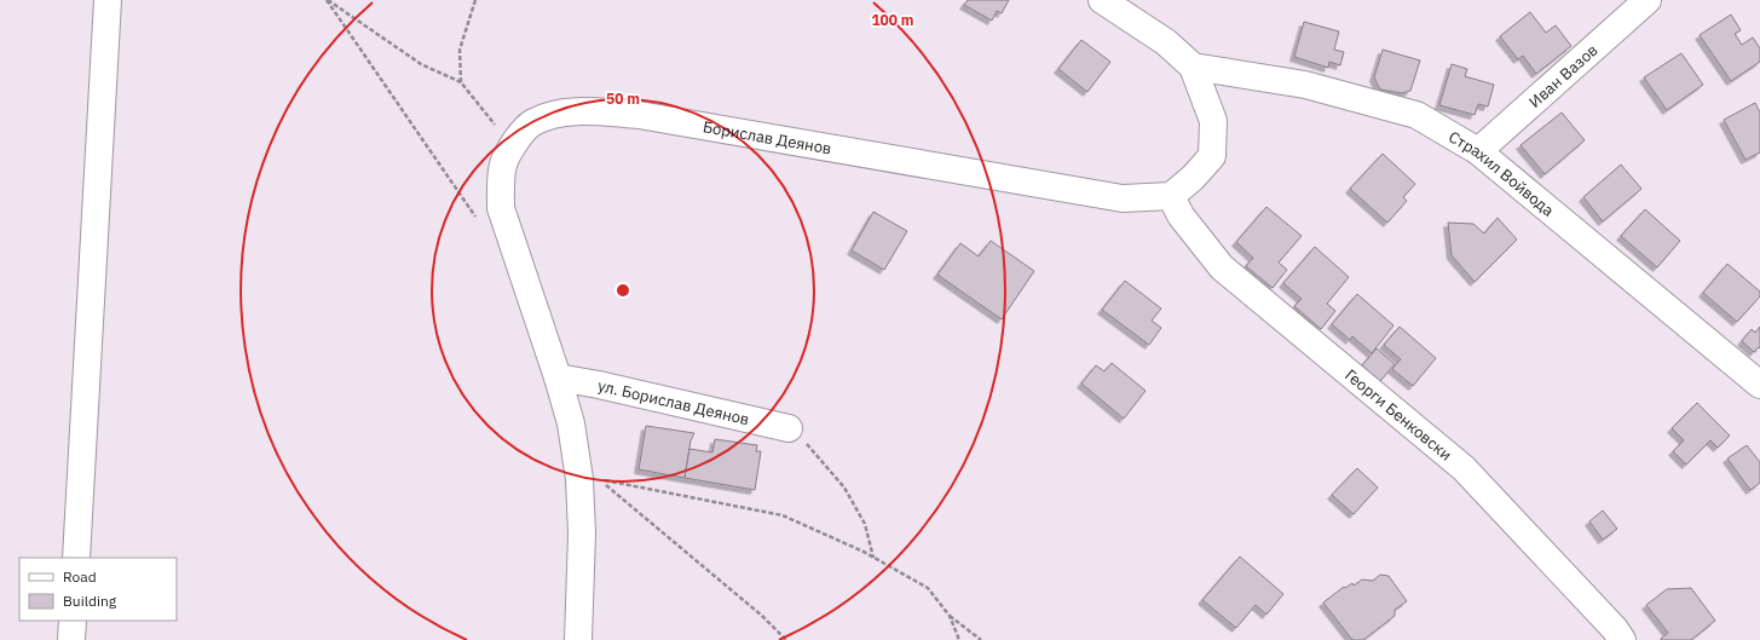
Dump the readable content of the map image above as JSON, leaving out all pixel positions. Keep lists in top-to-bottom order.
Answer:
{
  "streets": {
    "street": [
      "Иван Вазов",
      "Борислав Деянов",
      "Страхил Войвода",
      "ул. Борислав Деянов",
      "Георги Бенковски"
    ]
  },
  "crossings": [
    ["Иван Вазов", "Страхил Войвода"],
    ["Борислав Деянов", "ул. Борислав Деянов"],
    ["Борислав Деянов", "Георги Бенковски"]
  ],
  "legend": ["Road", "Building"],
  "rings": ["100 m", "50 m"]
}
